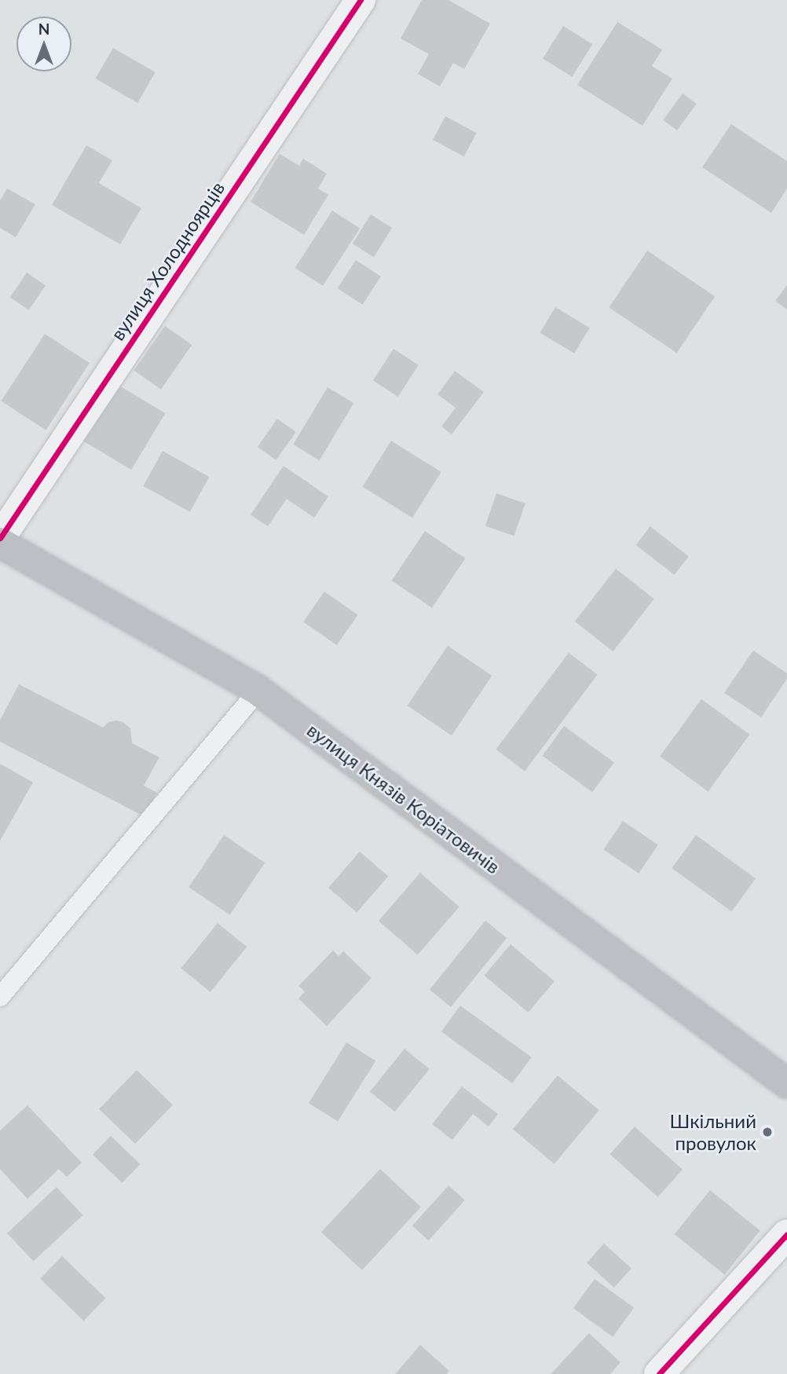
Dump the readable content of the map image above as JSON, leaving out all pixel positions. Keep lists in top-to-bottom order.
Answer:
{
  "streets": {
    "main road": ["вулиця Князів Коріатовичів"],
    "street": ["вулиця Холодноярців"]
  },
  "places": ["Шкільний провулок"],
  "north": "top"
}
